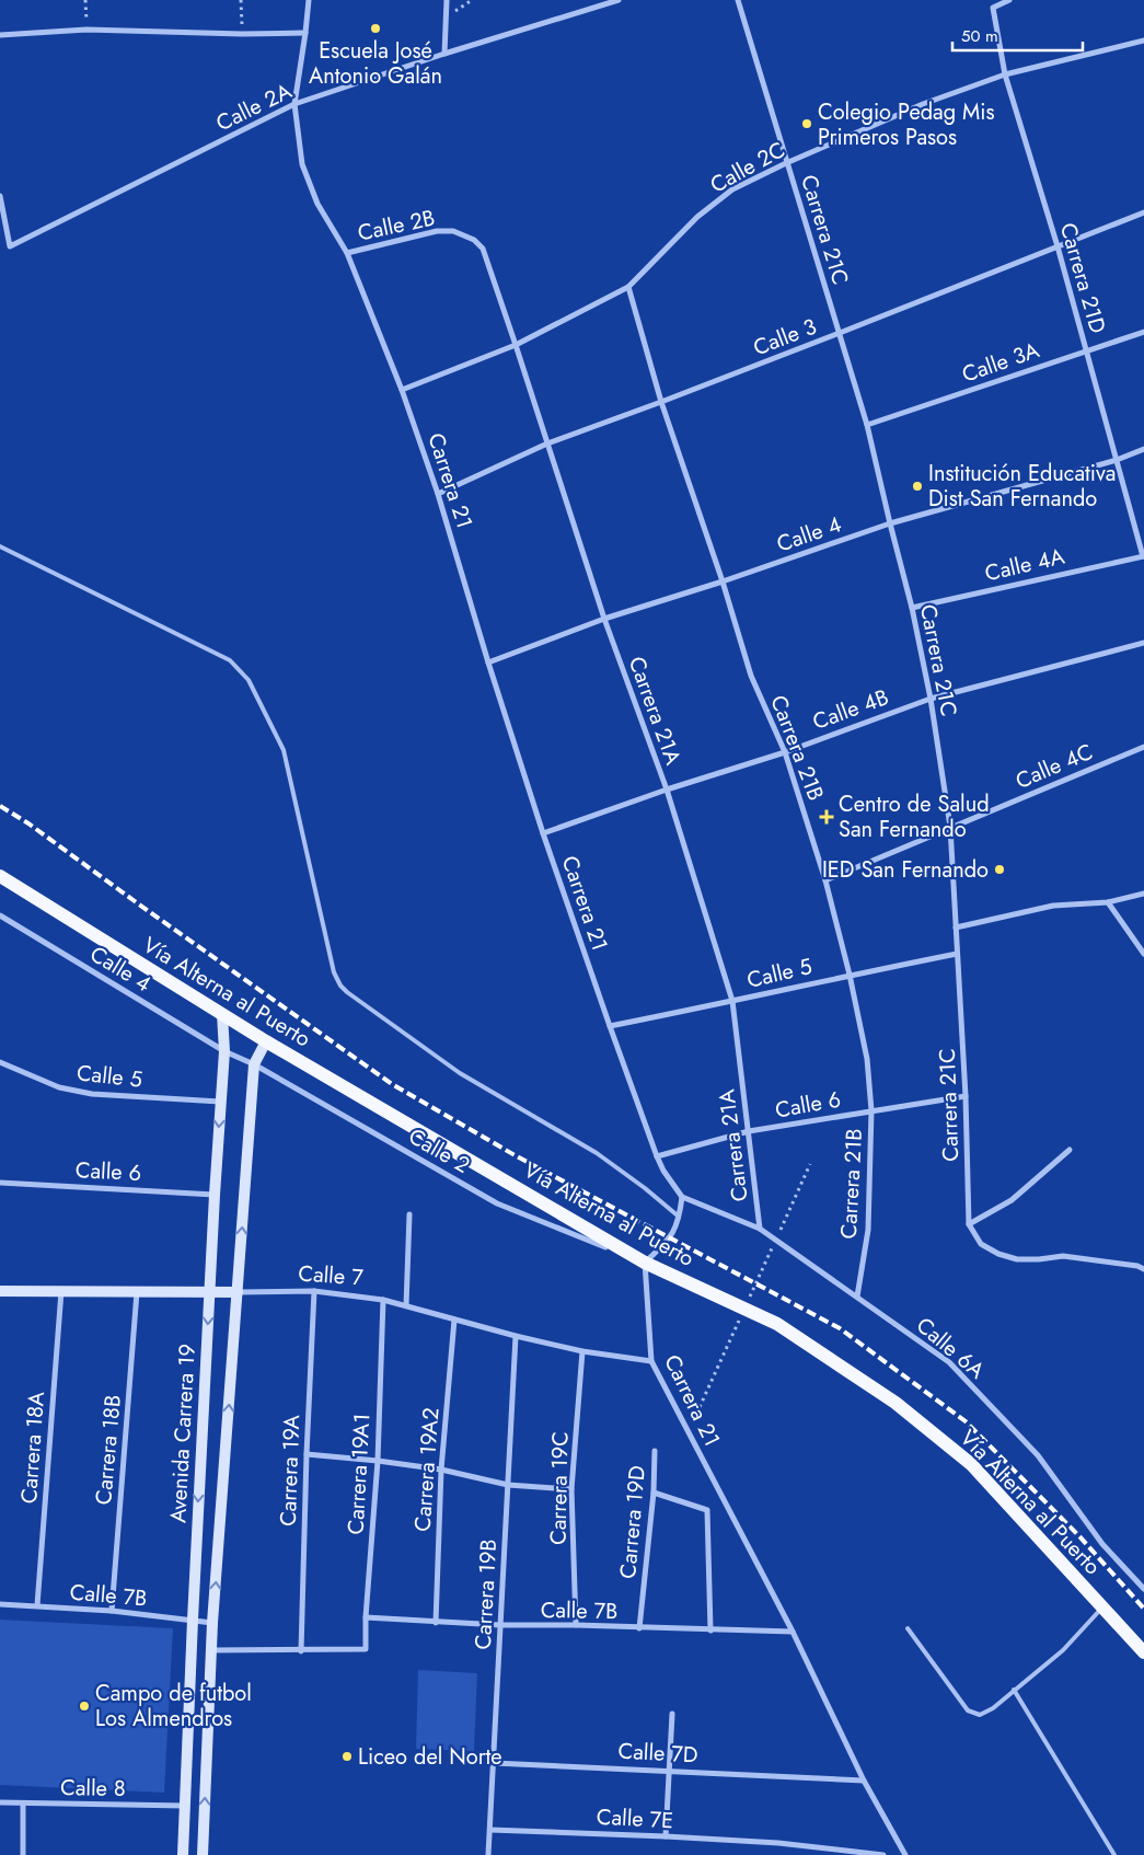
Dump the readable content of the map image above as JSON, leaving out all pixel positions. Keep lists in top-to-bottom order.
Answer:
{
  "streets": {
    "main road": ["Vía Alterna al Puerto", "Calle 7", "Avenida Carrera 19"],
    "street": [
      "Calle 2A",
      "Calle 2C",
      "Calle 2B",
      "Carrera 21C",
      "Carrera 21D",
      "Calle 3",
      "Calle 3A",
      "Carrera 21",
      "Calle 4",
      "Calle 4A",
      "Calle 4B",
      "Carrera 21A",
      "Carrera 21B",
      "Calle 4C",
      "Calle 5",
      "Calle 6",
      "Calle 2",
      "Calle 6A",
      "Carrera 18A",
      "Carrera 18B",
      "Carrera 19A2",
      "Carrera 19A",
      "Carrera 19A1",
      "Carrera 19C",
      "Carrera 19D",
      "Carrera 19B",
      "Calle 7B",
      "Calle 7D",
      "Calle 8",
      "Calle 7E"
    ]
  },
  "crossings": [
    ["Calle 2A", "Carrera 21"],
    ["Calle 2C", "Carrera 21C"],
    ["Calle 2C", "Carrera 21D"],
    ["Calle 2C", "Carrera 21"],
    ["Calle 2C", "Carrera 21A"],
    ["Calle 2C", "Carrera 21B"],
    ["Calle 2B", "Carrera 21"],
    ["Calle 2B", "Carrera 21A"],
    ["Carrera 21C", "Calle 3"],
    ["Carrera 21C", "Calle 3A"],
    ["Carrera 21C", "Calle 4"],
    ["Carrera 21C", "Calle 4A"],
    ["Carrera 21C", "Calle 4B"],
    ["Carrera 21C", "Calle 4C"],
    ["Carrera 21C", "Calle 5"],
    ["Carrera 21C", "Calle 6"],
    ["Carrera 21D", "Calle 3"],
    ["Carrera 21D", "Calle 3A"],
    ["Carrera 21D", "Calle 4"],
    ["Carrera 21D", "Calle 4A"],
    ["Calle 3", "Carrera 21"],
    ["Calle 3", "Carrera 21A"],
    ["Calle 3", "Carrera 21B"],
    ["Carrera 21", "Calle 4"],
    ["Carrera 21", "Calle 4B"],
    ["Carrera 21", "Calle 5"],
    ["Carrera 21", "Vía Alterna al Puerto"],
    ["Carrera 21", "Calle 6"],
    ["Carrera 21", "Calle 2"],
    ["Carrera 21", "Calle 7"],
    ["Carrera 21", "Calle 6A"],
    ["Carrera 21", "Calle 7B"],
    ["Carrera 21", "Calle 7D"],
    ["Calle 4", "Carrera 21A"],
    ["Calle 4", "Carrera 21B"],
    ["Calle 4", "Calle 2"],
    ["Calle 4", "Avenida Carrera 19"],
    ["Calle 4B", "Carrera 21A"],
    ["Calle 4B", "Carrera 21B"],
    ["Carrera 21A", "Calle 5"],
    ["Carrera 21A", "Calle 6"],
    ["Carrera 21A", "Calle 6A"],
    ["Carrera 21B", "Calle 4C"],
    ["Carrera 21B", "Calle 5"],
    ["Carrera 21B", "Calle 6"],
    ["Carrera 21B", "Calle 6A"],
    ["Calle 5", "Avenida Carrera 19"],
    ["Vía Alterna al Puerto", "Calle 2"],
    ["Vía Alterna al Puerto", "Avenida Carrera 19"],
    ["Calle 6", "Avenida Carrera 19"],
    ["Calle 2", "Avenida Carrera 19"],
    ["Calle 7", "Avenida Carrera 19"],
    ["Calle 7", "Carrera 18A"],
    ["Calle 7", "Carrera 18B"],
    ["Calle 7", "Carrera 19A2"],
    ["Calle 7", "Carrera 19A"],
    ["Calle 7", "Carrera 19A1"],
    ["Calle 7", "Carrera 19C"],
    ["Calle 7", "Carrera 19B"],
    ["Avenida Carrera 19", "Calle 7B"],
    ["Avenida Carrera 19", "Calle 8"],
    ["Carrera 18A", "Calle 7B"],
    ["Carrera 18B", "Calle 7B"],
    ["Carrera 19A2", "Calle 7B"],
    ["Carrera 19A", "Carrera 19A1"],
    ["Carrera 19A1", "Calle 7B"],
    ["Carrera 19C", "Calle 7B"],
    ["Carrera 19D", "Calle 7B"],
    ["Carrera 19B", "Calle 7B"],
    ["Carrera 19B", "Calle 7D"],
    ["Carrera 19B", "Calle 7E"]
  ],
  "places": {
    "other": [
      "Escuela José Antonio Galán",
      "Colegio Pedag Mis Primeros Pasos",
      "Institución Educativa Dist San Fernando",
      "IED San Fernando",
      "Campo de futbol Los Almendros",
      "Liceo del Norte"
    ],
    "health": ["Centro de Salud San Fernando"]
  },
  "scale_bar": "50 m"
}
